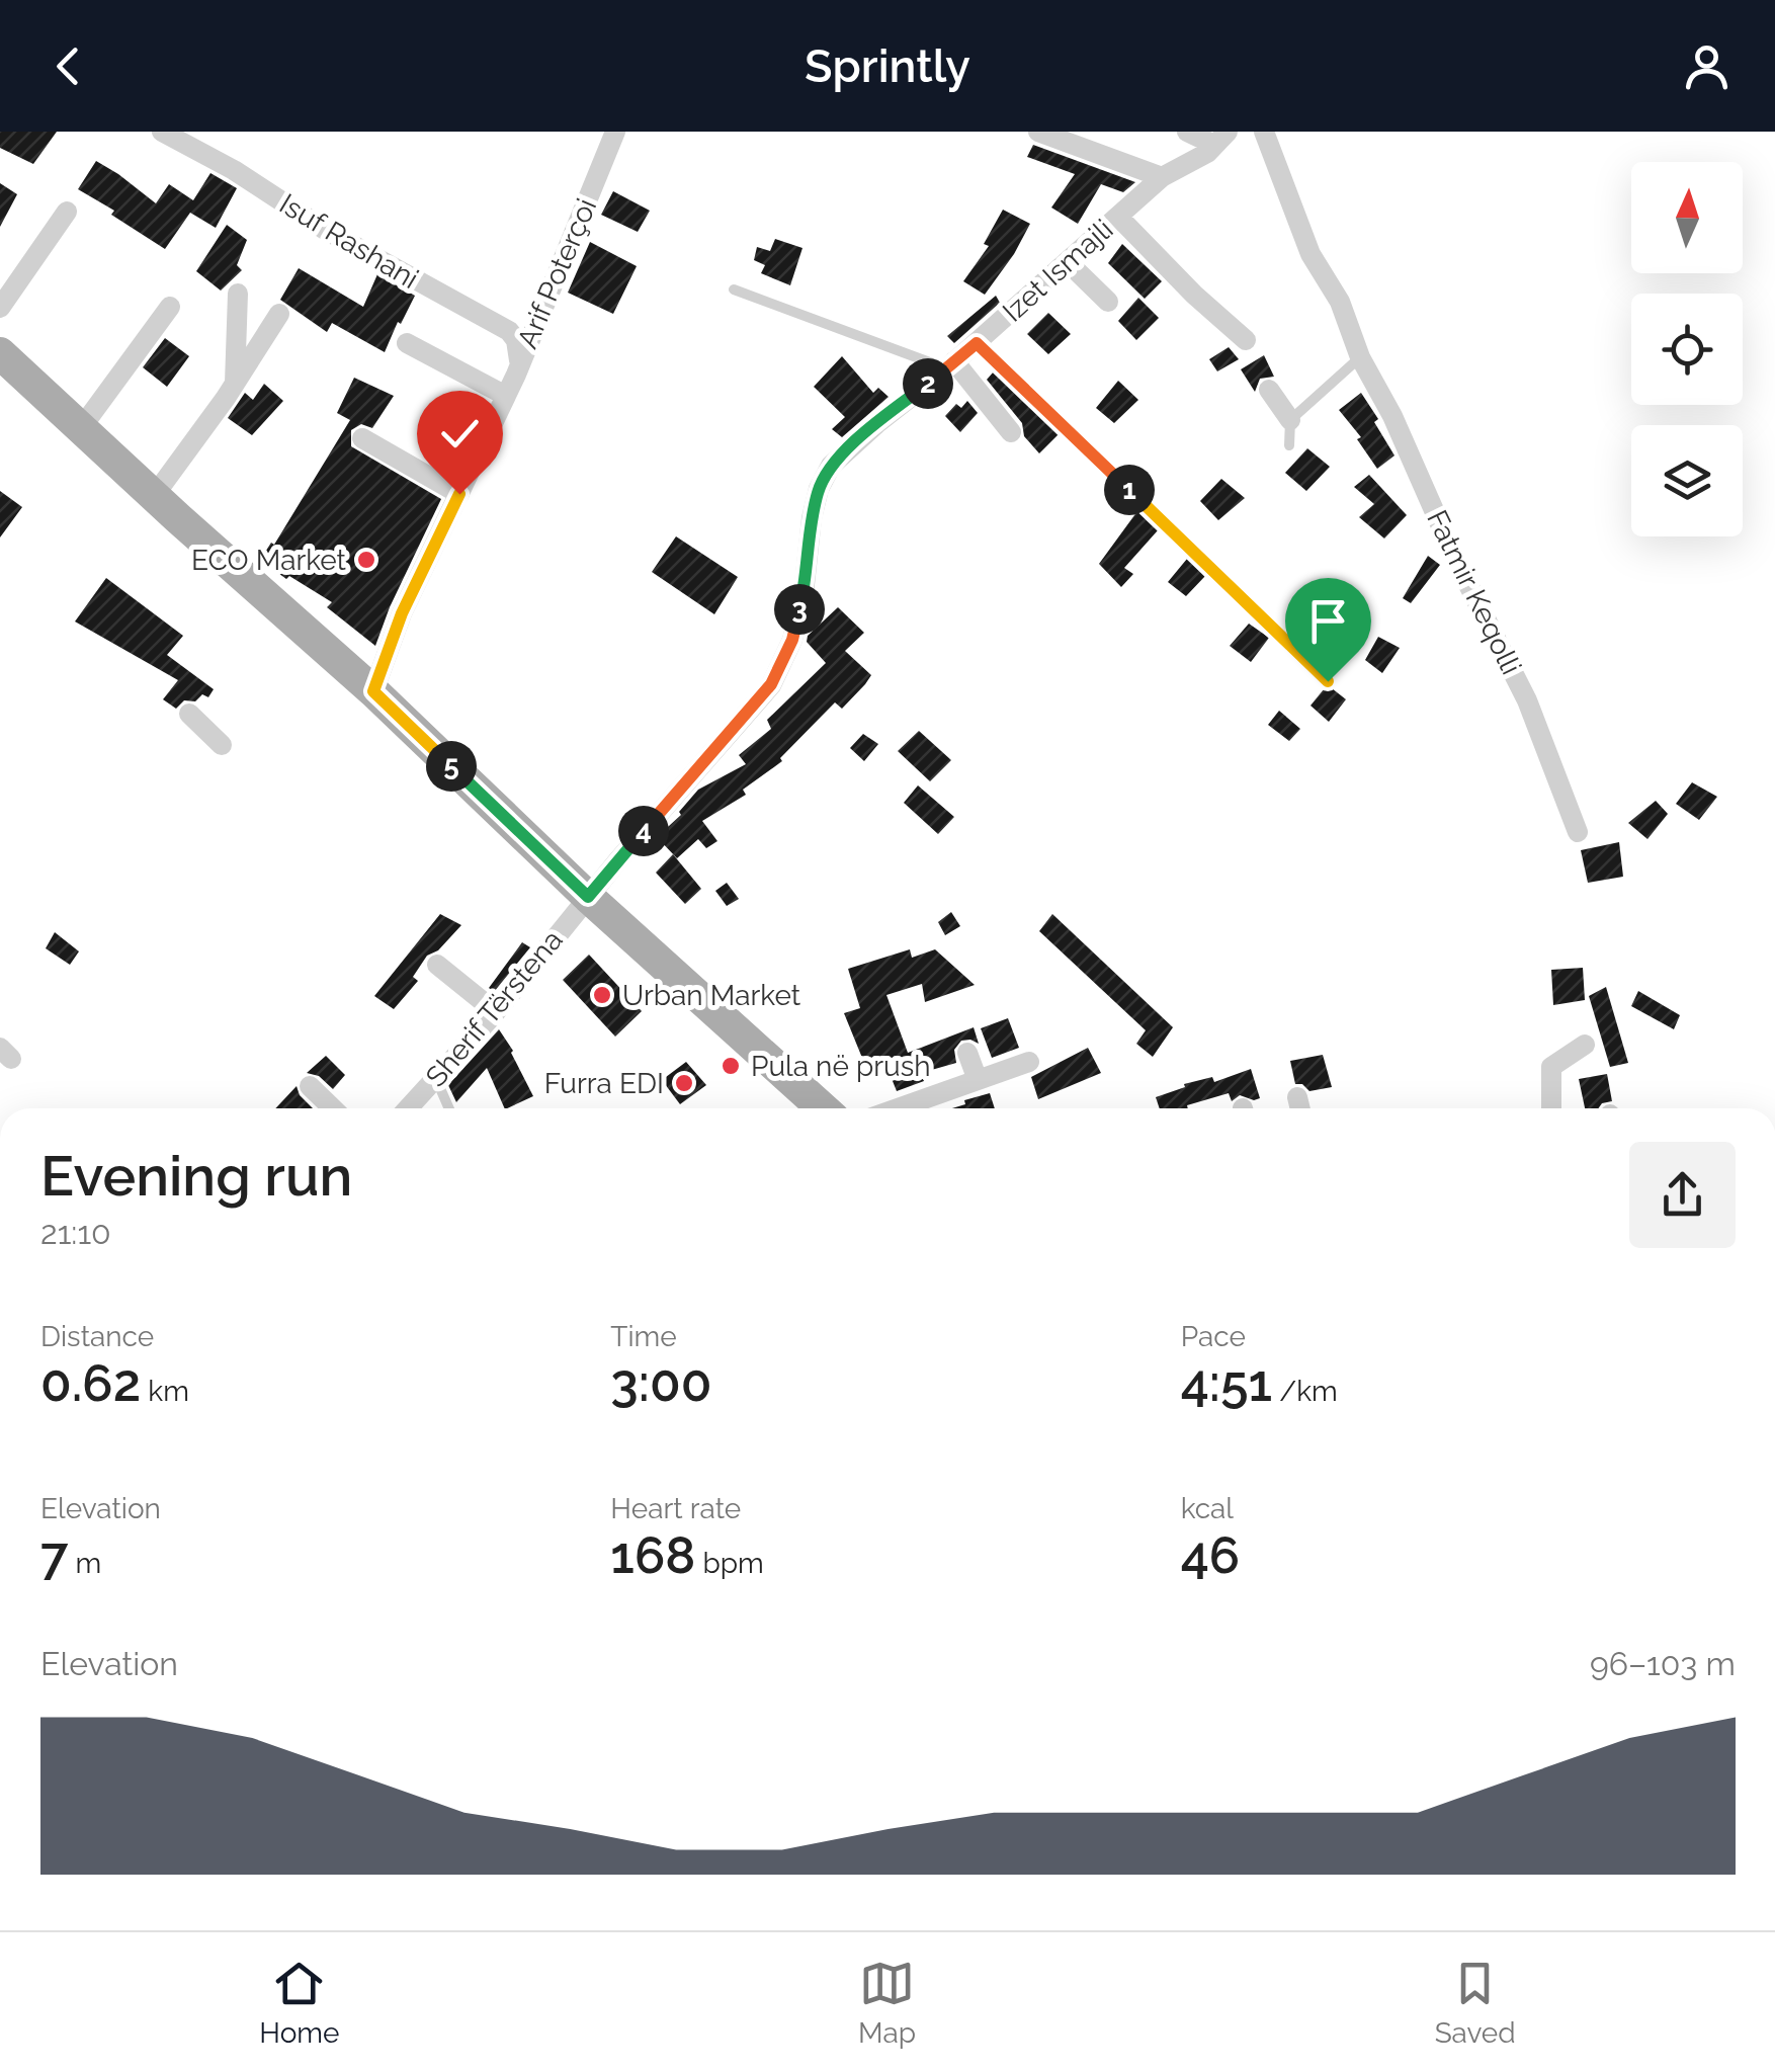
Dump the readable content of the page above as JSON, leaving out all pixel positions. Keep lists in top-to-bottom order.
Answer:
{
  "streets": {
    "street": [
      "Isuf Rashani",
      "Izet Ismajli",
      "Arif Poterçoi",
      "Fatmir Keqolli",
      "Sherif Tërstena"
    ]
  },
  "crossings": [
    ["Isuf Rashani", "Arif Poterçoi"],
    ["Izet Ismajli", "Sherif Tërstena"]
  ],
  "places": [
    "ECO Market",
    "Urban Market",
    "Pula në prush",
    "Furra EDI"
  ],
  "north": "top",
  "page": {
    "header": "Sprintly",
    "pins": [
      "2",
      "1",
      "3",
      "5",
      "4"
    ],
    "heading": ["Evening run", "21:10"],
    "stats": [
      ["Distance", "0.62 km"],
      ["Time", "3:00"],
      ["Pace", "4:51 /km"],
      ["Elevation", "7 m"],
      ["Heart rate", "168 bpm"],
      ["kcal", "46"]
    ],
    "chart": ["Elevation", "96–103 m"],
    "tabs": ["Home", "Map", "Saved"]
  }
}
